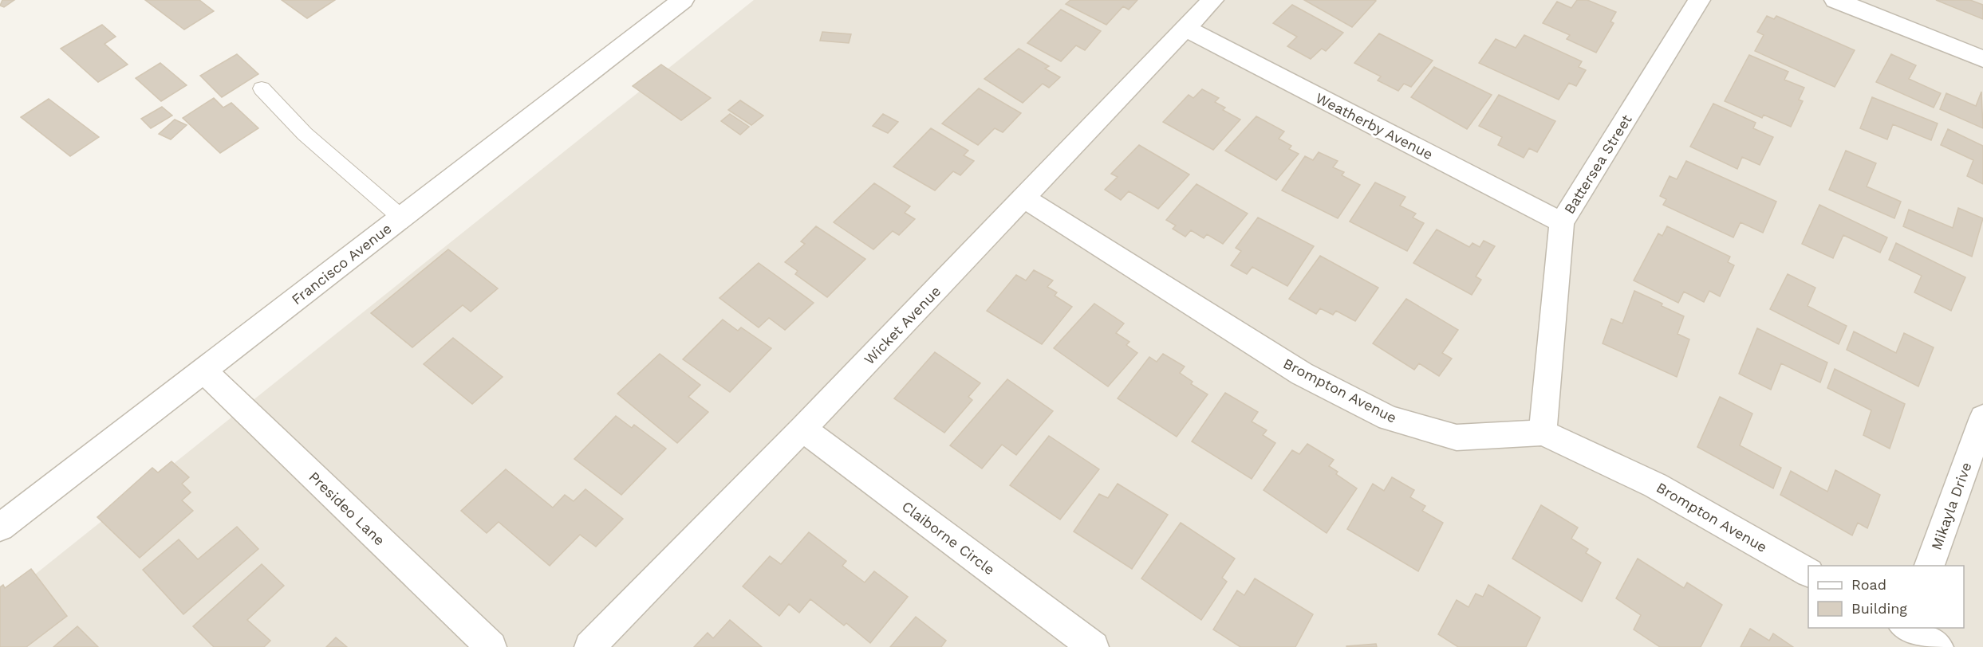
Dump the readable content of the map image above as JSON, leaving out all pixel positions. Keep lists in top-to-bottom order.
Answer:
{
  "streets": {
    "street": [
      "Weatherby Avenue",
      "Battersea Street",
      "Francisco Avenue",
      "Wicket Avenue",
      "Brompton Avenue",
      "Mikayla Drive",
      "Presideo Lane",
      "Claiborne Circle"
    ]
  },
  "crossings": [
    ["Weatherby Avenue", "Battersea Street"],
    ["Weatherby Avenue", "Wicket Avenue"],
    ["Battersea Street", "Brompton Avenue"],
    ["Francisco Avenue", "Presideo Lane"],
    ["Wicket Avenue", "Brompton Avenue"],
    ["Wicket Avenue", "Claiborne Circle"]
  ],
  "legend": ["Road", "Building"]
}
